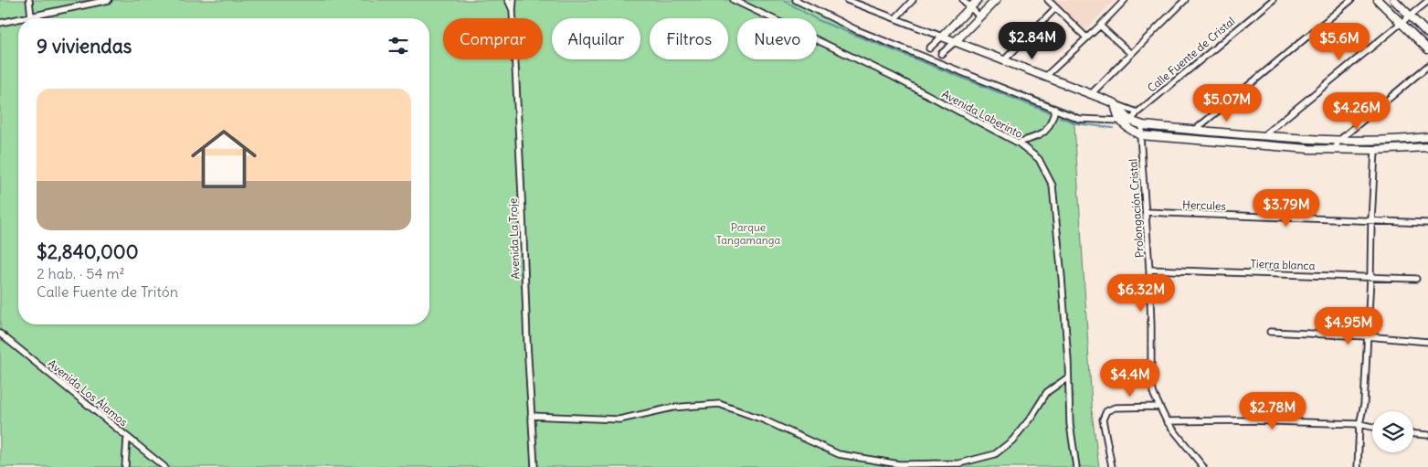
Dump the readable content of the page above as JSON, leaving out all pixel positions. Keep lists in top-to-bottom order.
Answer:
{
  "streets": {
    "street": [
      "Calle Fuente de Cristal",
      "Avenida Laberinto",
      "Hercules",
      "Prolongación Cristal",
      "Avenida La Troje",
      "Tierra blanca",
      "Avenida Los Álamos"
    ]
  },
  "crossings": [
    ["Hercules", "Prolongación Cristal"],
    ["Prolongación Cristal", "Tierra blanca"]
  ],
  "parks": ["Parque Tangamanga"],
  "page": {
    "chip": [
      "Comprar",
      "Alquilar",
      "Filtros",
      "Nuevo"
    ],
    "heading": "9 viviendas",
    "price": [
      "$2.84M",
      "$5.6M",
      "$5.07M",
      "$4.26M",
      "$3.79M",
      "$6.32M",
      "$4.95M",
      "$4.4M",
      "$2.78M"
    ],
    "list": [
      {
        "name": "$2,840,000",
        "note": "2 hab. · 54 m² · Calle Fuente de Tritón"
      }
    ]
  }
}
